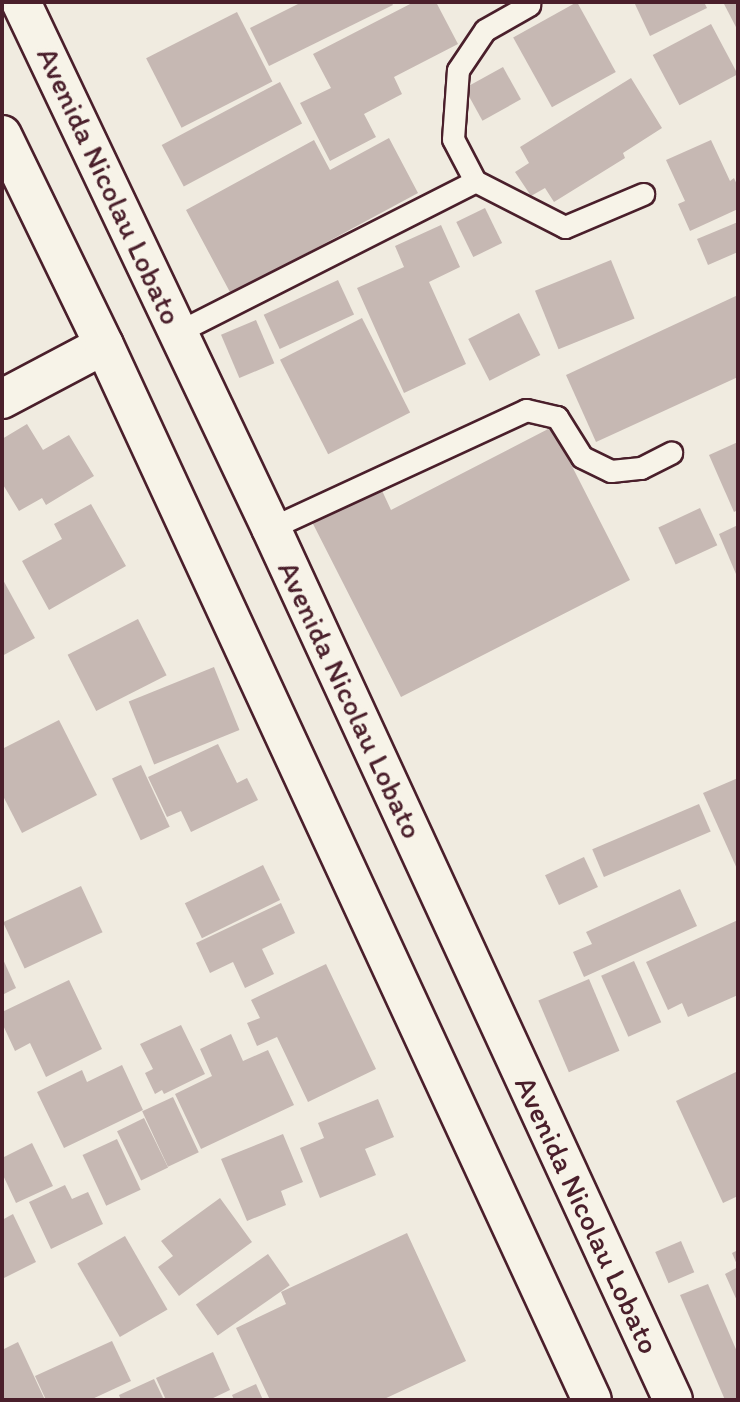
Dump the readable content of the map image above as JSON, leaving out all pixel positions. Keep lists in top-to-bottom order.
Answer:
{
  "streets": {
    "main road": ["Avenida Nicolau Lobato"]
  }
}
